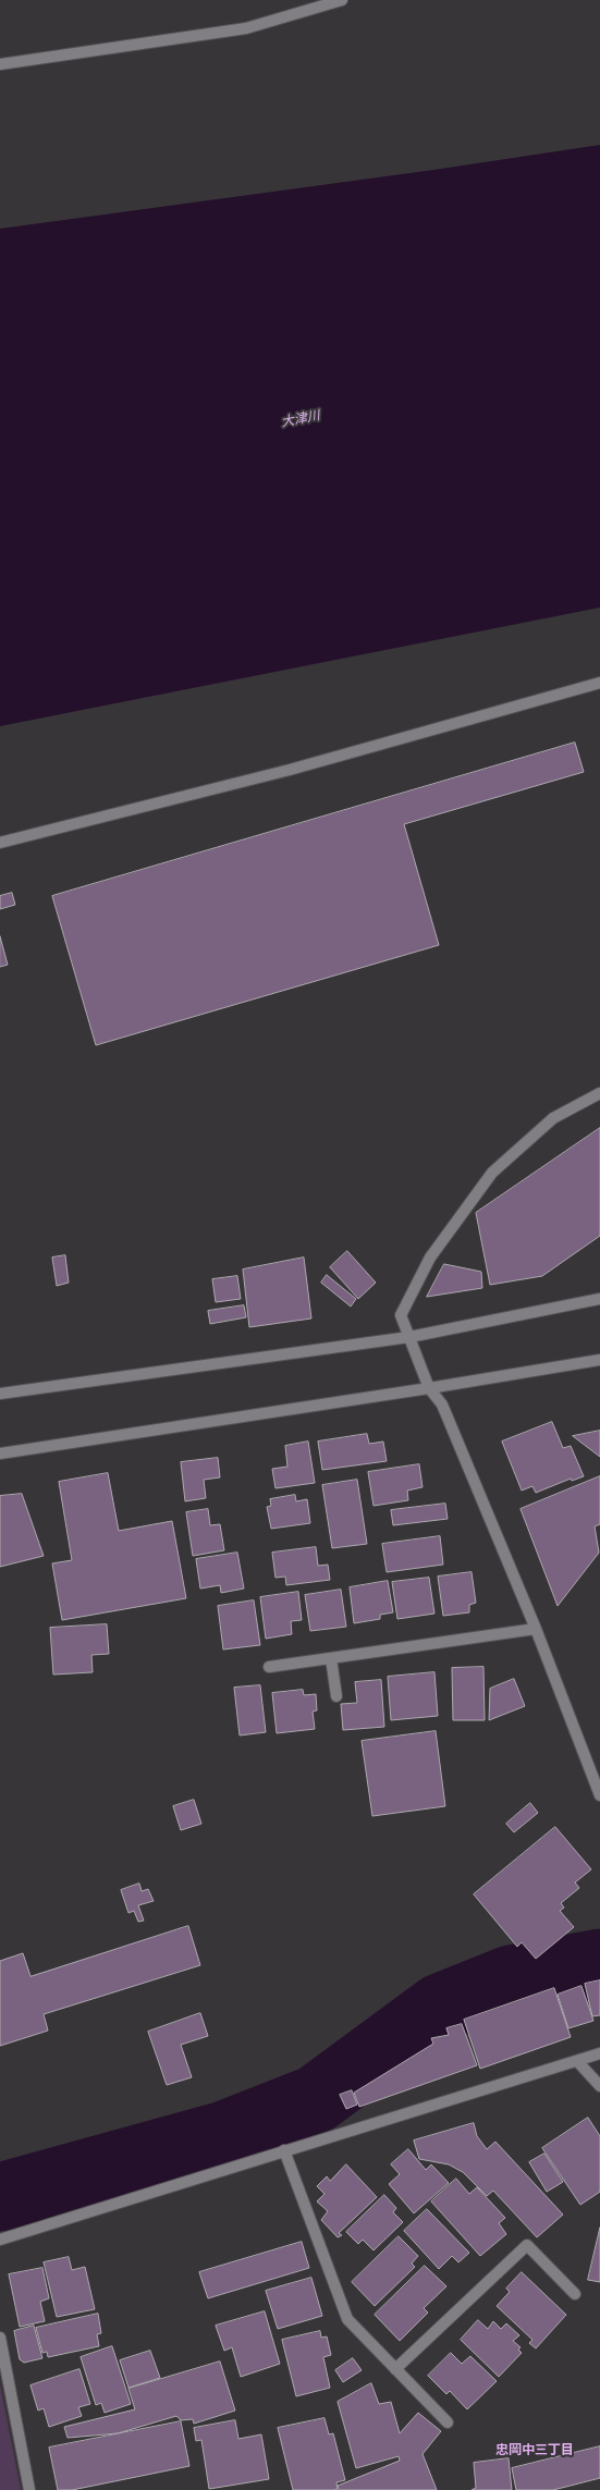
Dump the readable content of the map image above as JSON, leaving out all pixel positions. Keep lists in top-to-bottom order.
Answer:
{
  "districts": ["忠岡中三丁目"],
  "water": ["大津川"]
}
